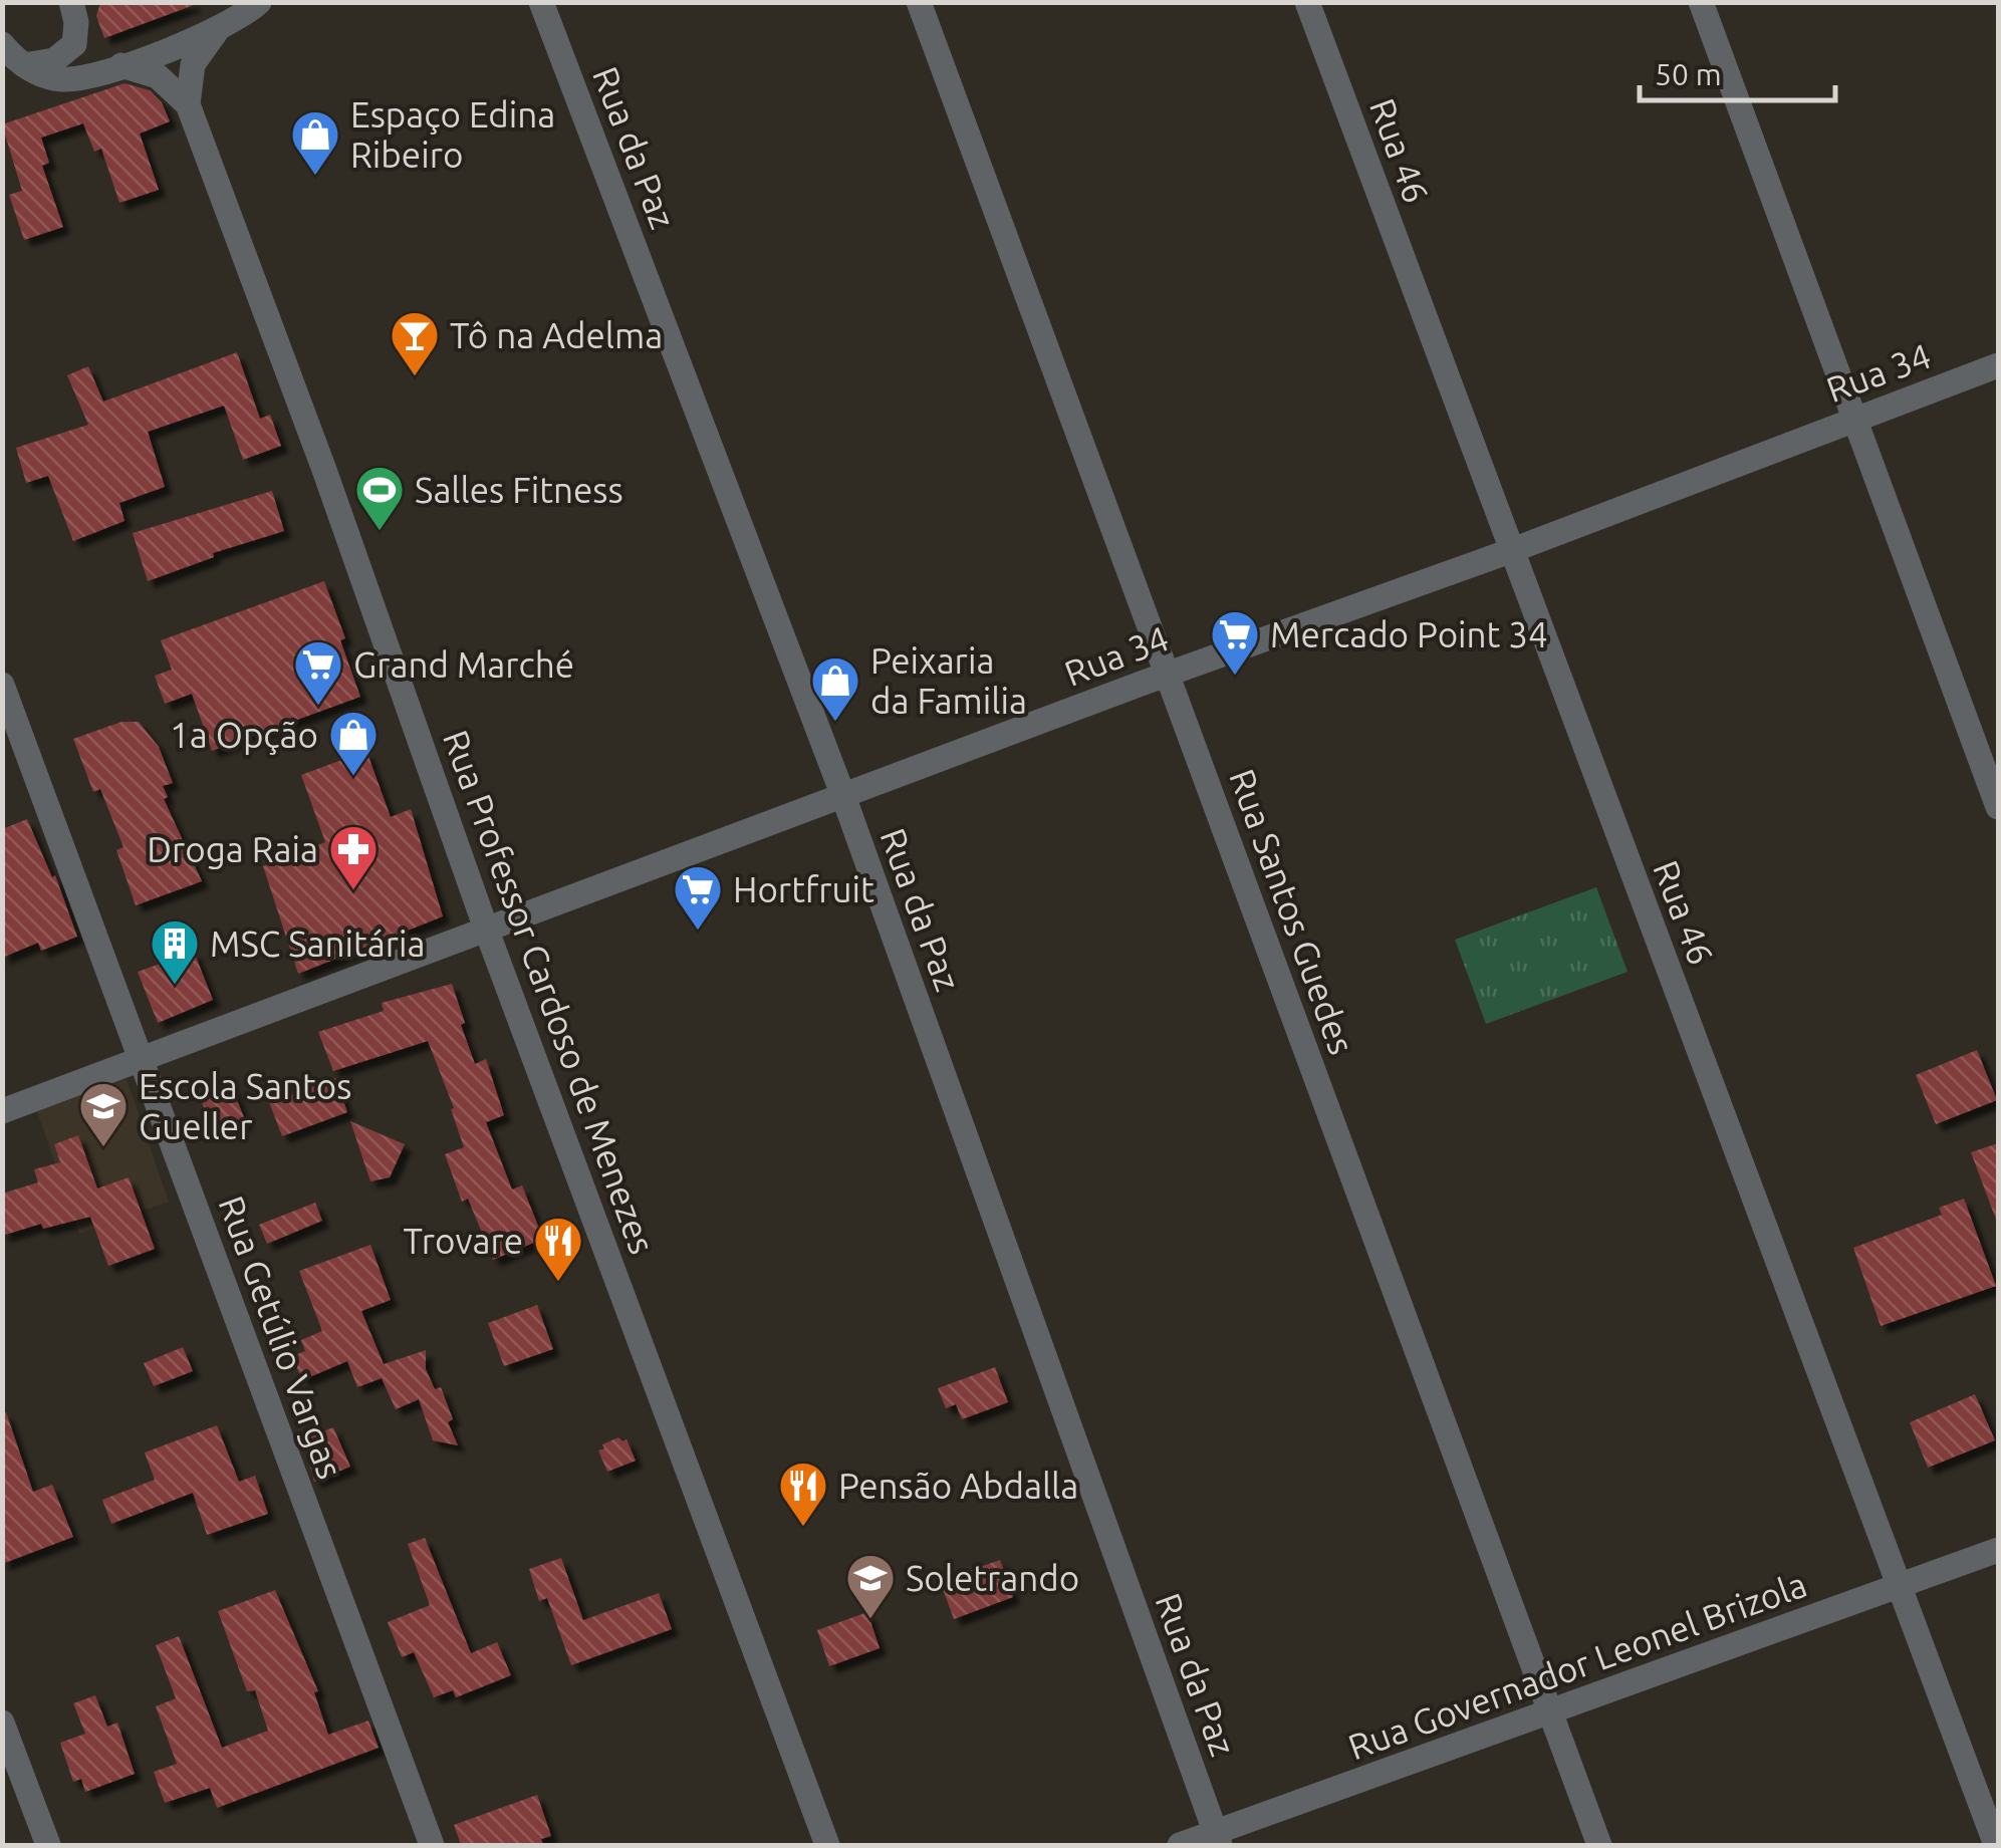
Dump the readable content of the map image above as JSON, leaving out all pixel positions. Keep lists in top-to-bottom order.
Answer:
{
  "streets": {
    "street": [
      "Rua da Paz",
      "Rua 46",
      "Rua 34",
      "Rua Santos Guedes",
      "Rua Professor Cardoso de Menezes",
      "Rua Getúlio Vargas",
      "Rua Governador Leonel Brizola"
    ]
  },
  "crossings": [
    ["Rua da Paz", "Rua 34"],
    ["Rua da Paz", "Rua Governador Leonel Brizola"],
    ["Rua 46", "Rua 34"],
    ["Rua 46", "Rua Governador Leonel Brizola"],
    ["Rua 34", "Rua Santos Guedes"],
    ["Rua 34", "Rua Professor Cardoso de Menezes"],
    ["Rua 34", "Rua Getúlio Vargas"],
    ["Rua Santos Guedes", "Rua Governador Leonel Brizola"]
  ],
  "places": {
    "shop": ["Espaço Edina Ribeiro", "Peixaria da Familia", "1a Opção"],
    "bar": ["Tô na Adelma"],
    "sports": ["Salles Fitness"],
    "supermarket": ["Mercado Point 34", "Grand Marché", "Hortfruit"],
    "pharmacy": ["Droga Raia"],
    "building": ["MSC Sanitária"],
    "school or university": ["Escola Santos Gueller", "Soletrando"],
    "restaurant": ["Trovare", "Pensão Abdalla"]
  },
  "scale_bar": "50 m"
}
